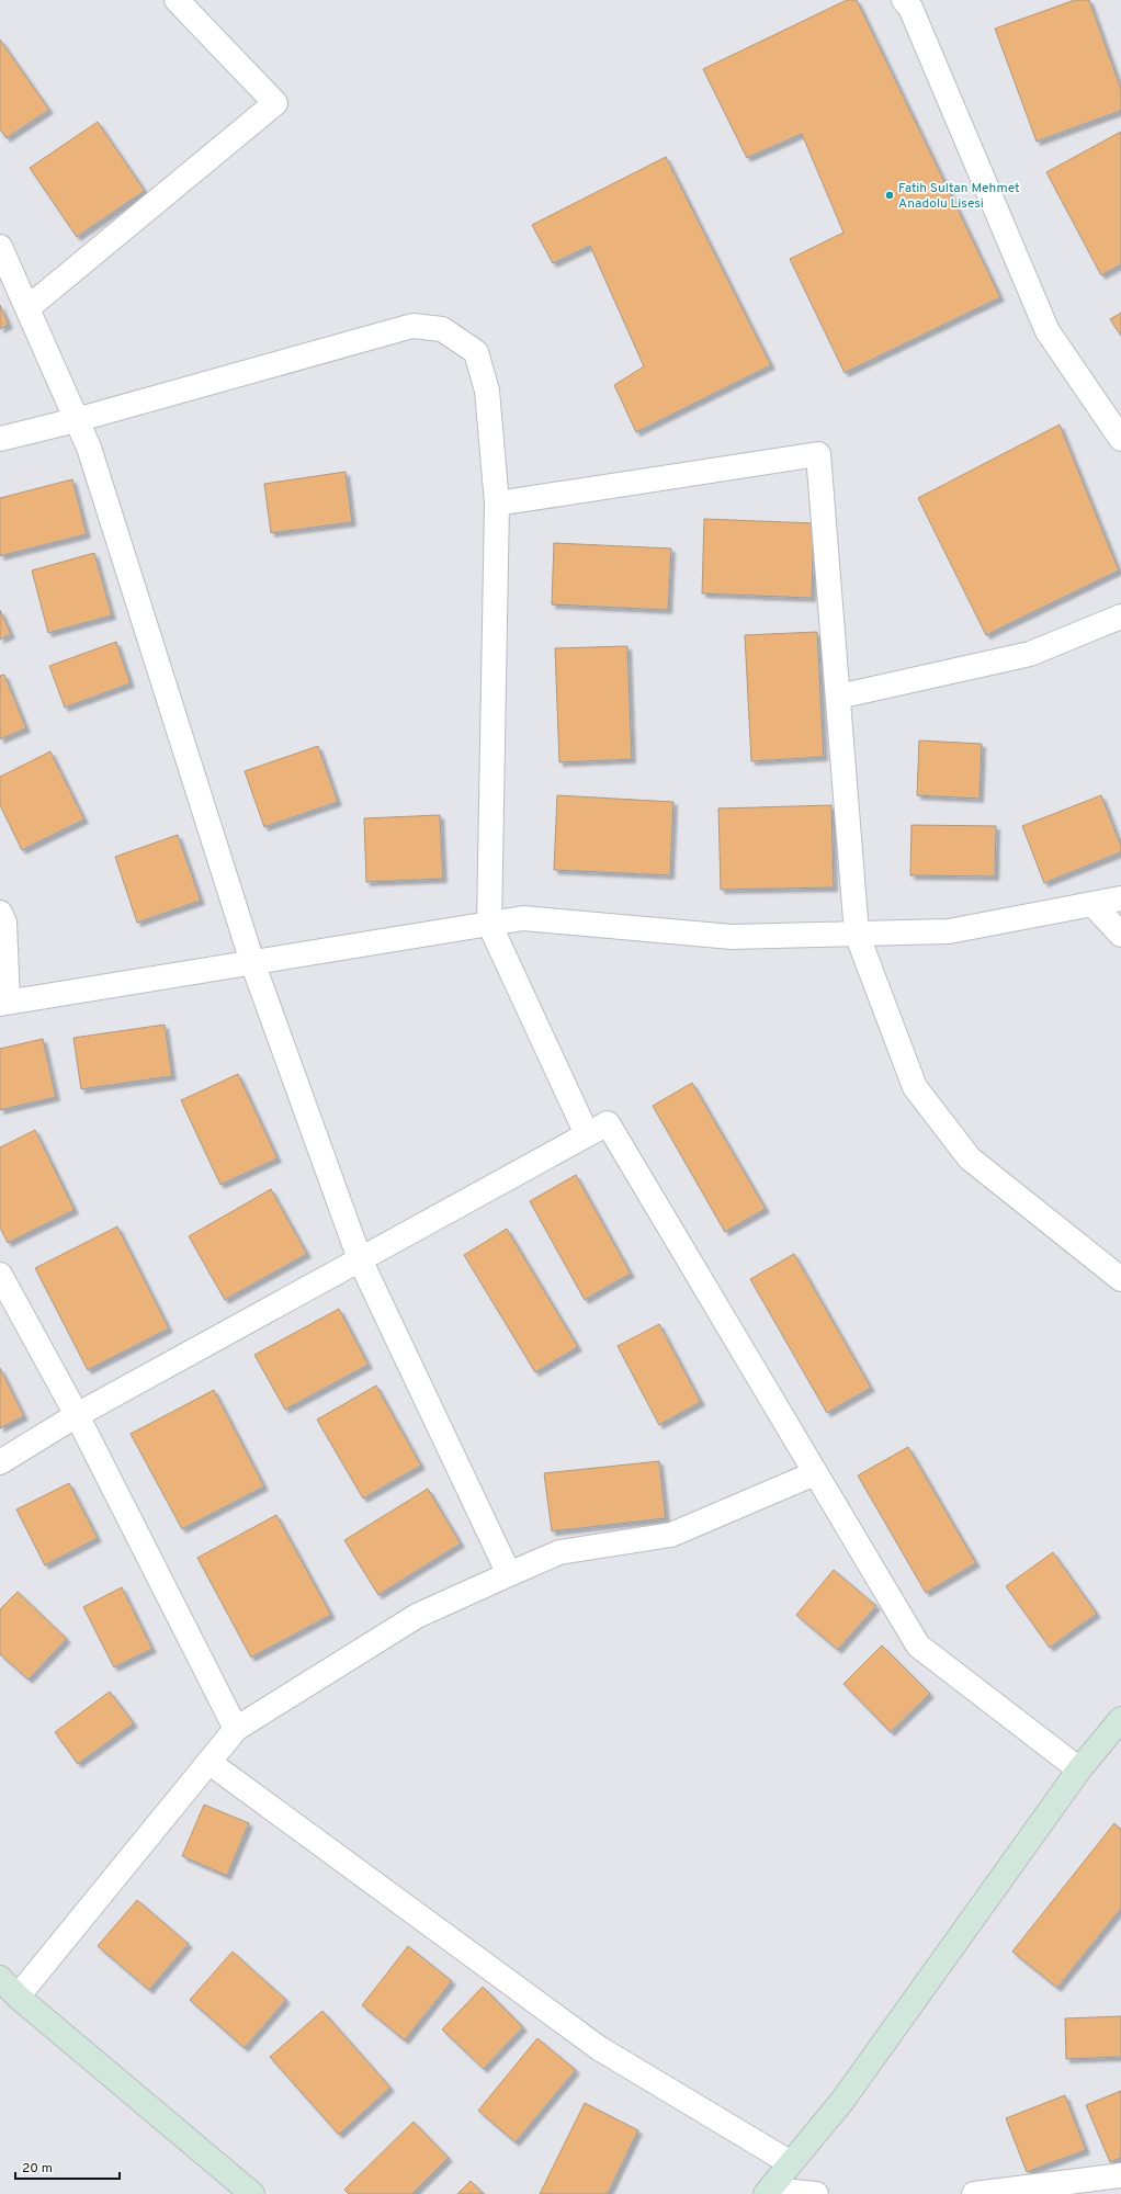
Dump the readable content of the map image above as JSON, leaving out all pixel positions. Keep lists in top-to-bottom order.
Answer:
{
  "places": ["Fatih Sultan Mehmet Anadolu Lisesi"],
  "scale_bar": "20 m"
}
